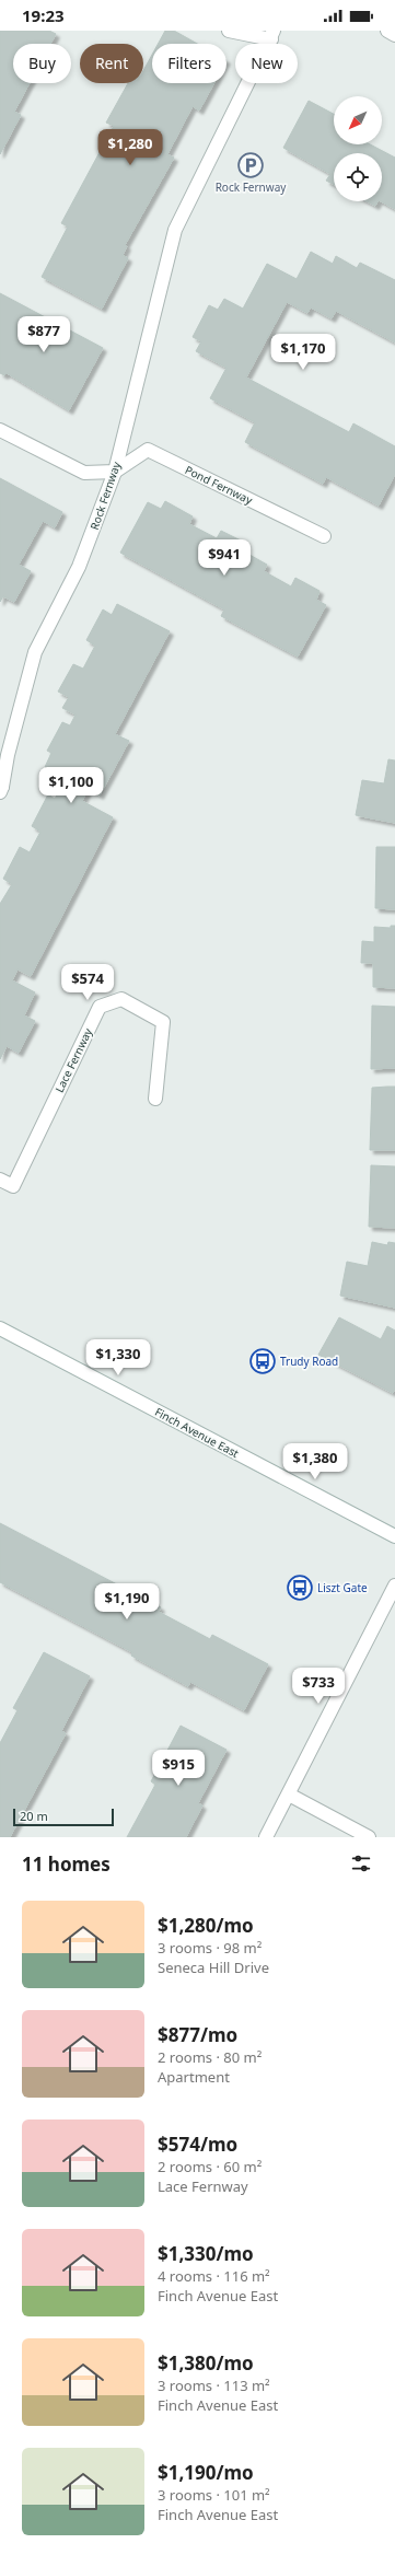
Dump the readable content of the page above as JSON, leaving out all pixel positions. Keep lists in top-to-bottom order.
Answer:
{
  "streets": {
    "street": [
      "Pond Fernway",
      "Rock Fernway",
      "Lace Fernway",
      "Finch Avenue East"
    ]
  },
  "crossings": [
    ["Pond Fernway", "Rock Fernway"]
  ],
  "places": {
    "parking": ["Rock Fernway"],
    "bus stop": ["Trudy Road", "Liszt Gate"]
  },
  "scale_bar": "20 m",
  "north": "bottom left",
  "page": {
    "status": "19:23",
    "chip": [
      "Buy",
      "Rent",
      "Filters",
      "New"
    ],
    "price": [
      "$1,280",
      "$877",
      "$1,170",
      "$941",
      "$1,100",
      "$574",
      "$1,330",
      "$1,380",
      "$1,190",
      "$733",
      "$915"
    ],
    "scale": "20 m",
    "heading": "11 homes",
    "list": [
      {
        "name": "$1,280/mo",
        "note": "3 rooms · 98 m² · Seneca Hill Drive"
      },
      {
        "name": "$877/mo",
        "note": "2 rooms · 80 m² · Apartment"
      },
      {
        "name": "$574/mo",
        "note": "2 rooms · 60 m² · Lace Fernway"
      },
      {
        "name": "$1,330/mo",
        "note": "4 rooms · 116 m² · Finch Avenue East"
      },
      {
        "name": "$1,380/mo",
        "note": "3 rooms · 113 m² · Finch Avenue East"
      },
      {
        "name": "$1,190/mo",
        "note": "3 rooms · 101 m² · Finch Avenue East"
      }
    ]
  }
}
